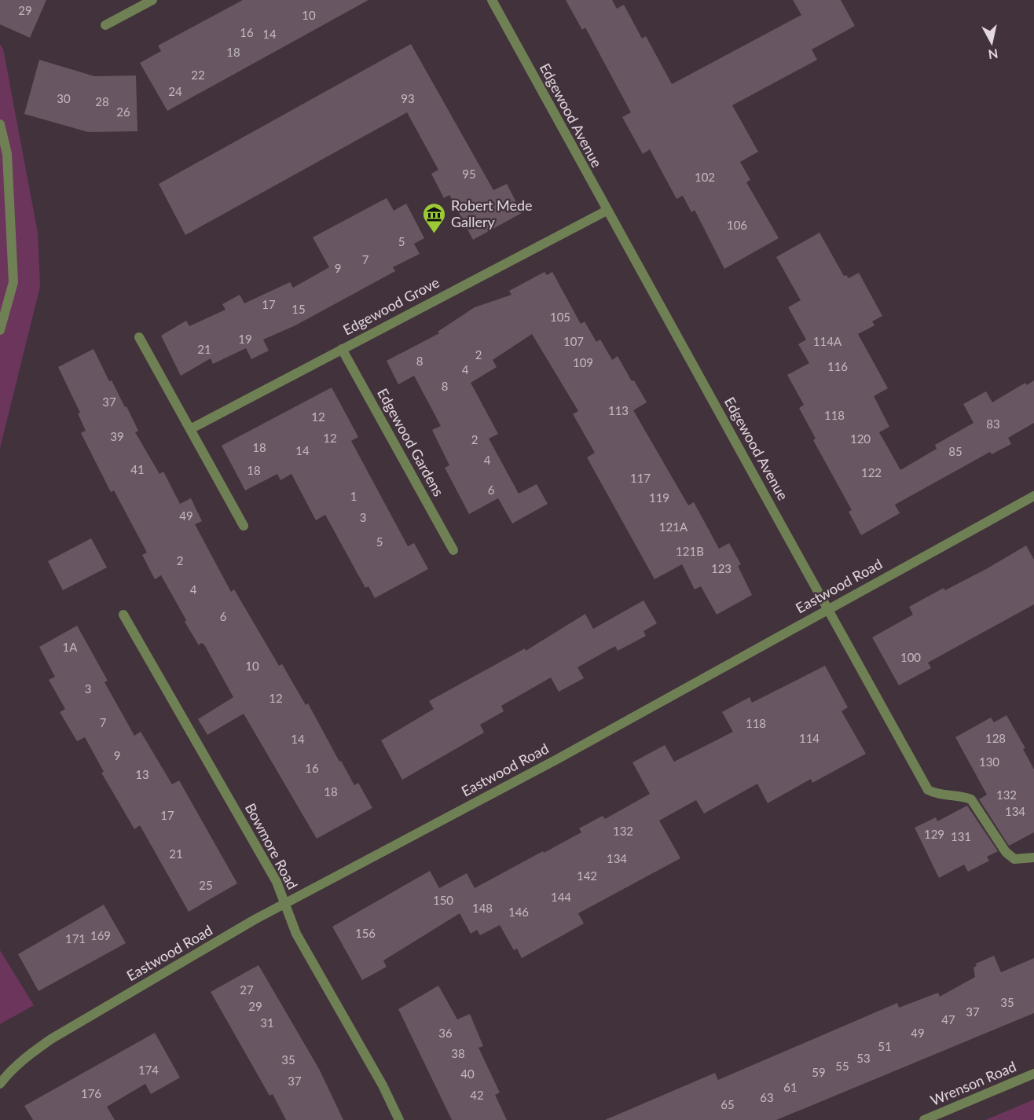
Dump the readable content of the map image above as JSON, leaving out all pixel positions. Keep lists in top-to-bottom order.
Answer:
{
  "streets": {
    "street": [
      "Edgewood Avenue",
      "Edgewood Grove",
      "Edgewood Gardens",
      "Eastwood Road",
      "Bowmore Road",
      "Wrenson Road"
    ]
  },
  "crossings": [
    ["Edgewood Avenue", "Edgewood Grove"],
    ["Edgewood Avenue", "Eastwood Road"],
    ["Edgewood Grove", "Edgewood Gardens"],
    ["Eastwood Road", "Bowmore Road"]
  ],
  "places": {
    "museum": ["Robert Mede Gallery"]
  },
  "house_numbers": [
    "29",
    "10",
    "16",
    "14",
    "18",
    "22",
    "24",
    "30",
    "93",
    "28",
    "26",
    "95",
    "102",
    "106",
    "5",
    "7",
    "9",
    "17",
    "15",
    "105",
    "19",
    "107",
    "114A",
    "21",
    "2",
    "8",
    "109",
    "116",
    "4",
    "8",
    "37",
    "113",
    "118",
    "12",
    "83",
    "39",
    "12",
    "120",
    "2",
    "18",
    "14",
    "85",
    "4",
    "41",
    "18",
    "122",
    "117",
    "6",
    "1",
    "119",
    "49",
    "3",
    "121A",
    "5",
    "121B",
    "2",
    "123",
    "4",
    "6",
    "1A",
    "100",
    "10",
    "3",
    "12",
    "7",
    "118",
    "114",
    "128",
    "14",
    "9",
    "130",
    "16",
    "13",
    "18",
    "132",
    "134",
    "17",
    "132",
    "129",
    "131",
    "21",
    "134",
    "142",
    "25",
    "144",
    "150",
    "148",
    "146",
    "156",
    "169",
    "171",
    "27",
    "35",
    "29",
    "37",
    "47",
    "31",
    "36",
    "49",
    "51",
    "38",
    "53",
    "35",
    "55",
    "174",
    "59",
    "40",
    "37",
    "61",
    "176",
    "42",
    "63",
    "65"
  ],
  "north": "bottom"
}
